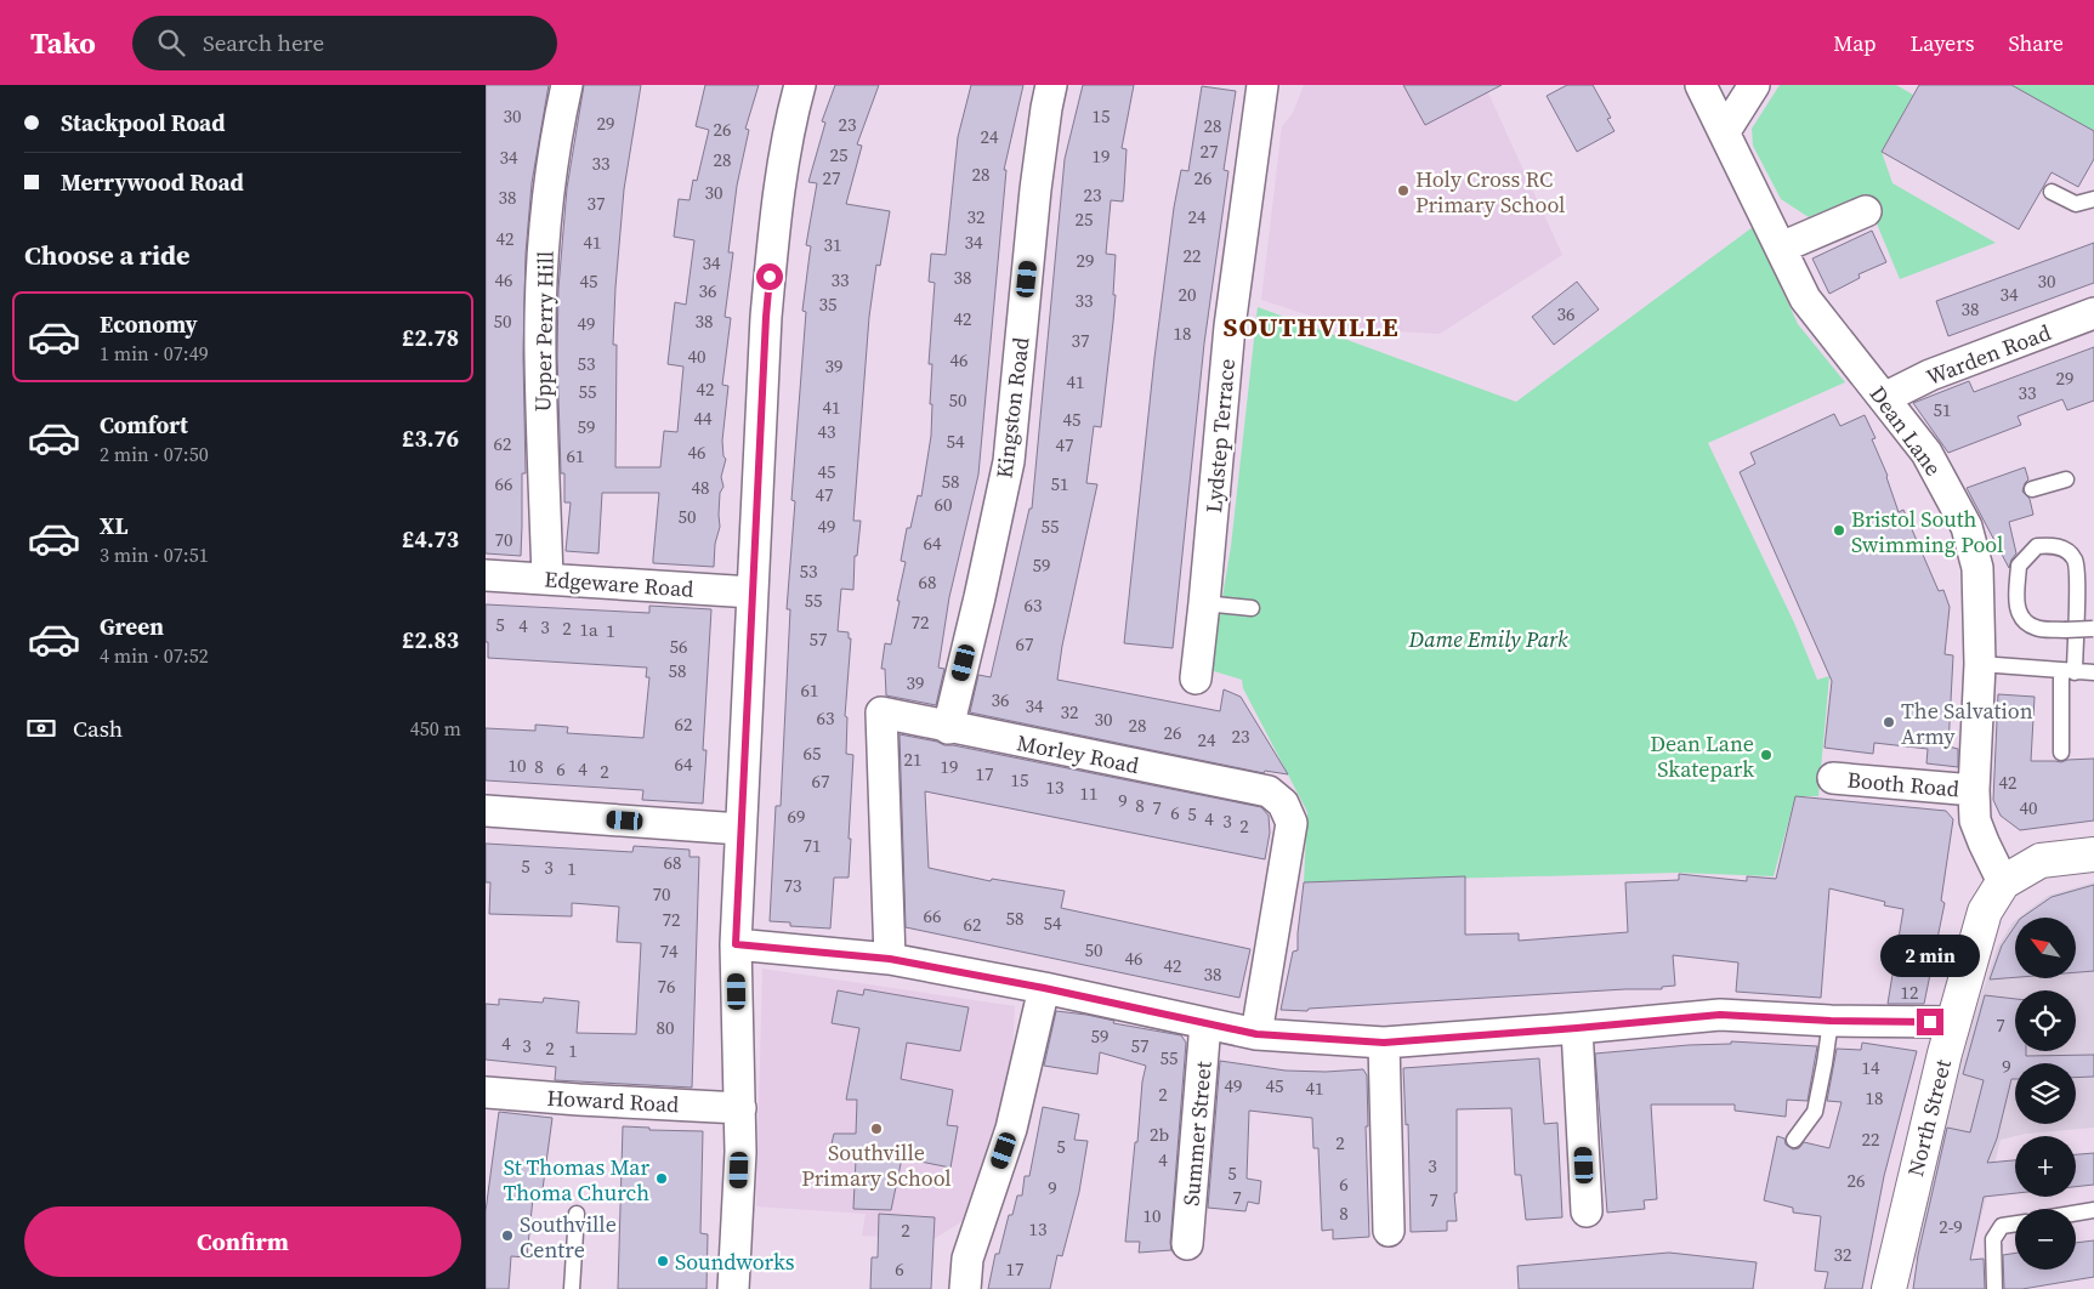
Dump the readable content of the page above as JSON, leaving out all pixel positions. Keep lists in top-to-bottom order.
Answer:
{
  "streets": {
    "main road": ["North Street"],
    "street": [
      "Upper Perry Hill",
      "Warden Road",
      "Kingston Road",
      "Dean Lane",
      "Lydstep Terrace",
      "Edgeware Road",
      "Morley Road",
      "Booth Road",
      "Howard Road",
      "Summer Street"
    ]
  },
  "crossings": [
    ["Upper Perry Hill", "Edgeware Road"],
    ["Warden Road", "Dean Lane"],
    ["Kingston Road", "Morley Road"],
    ["Dean Lane", "Booth Road"],
    ["Dean Lane", "North Street"]
  ],
  "districts": ["SOUTHVILLE"],
  "parks": ["Dame Emily Park"],
  "places": [
    "Holy Cross RC Primary School",
    "Bristol South Swimming Pool",
    "The Salvation Army",
    "Dean Lane Skatepark",
    "Southville Primary School",
    "St Thomas Mar Thoma Church",
    "Southville Centre",
    "Soundworks"
  ],
  "house_numbers": [
    "30",
    "15",
    "29",
    "23",
    "28",
    "26",
    "24",
    "27",
    "25",
    "19",
    "34",
    "28",
    "33",
    "28",
    "27",
    "26",
    "30",
    "23",
    "38",
    "37",
    "32",
    "24",
    "25",
    "42",
    "41",
    "34",
    "31",
    "22",
    "29",
    "34",
    "38",
    "46",
    "33",
    "45",
    "30",
    "36",
    "20",
    "34",
    "33",
    "35",
    "38",
    "36",
    "42",
    "50",
    "38",
    "49",
    "18",
    "37",
    "40",
    "46",
    "53",
    "39",
    "29",
    "41",
    "42",
    "55",
    "33",
    "50",
    "41",
    "51",
    "44",
    "45",
    "59",
    "43",
    "54",
    "62",
    "47",
    "46",
    "61",
    "45",
    "58",
    "66",
    "51",
    "48",
    "47",
    "60",
    "50",
    "49",
    "55",
    "70",
    "64",
    "59",
    "53",
    "68",
    "55",
    "63",
    "72",
    "5",
    "4",
    "3",
    "2",
    "1a",
    "1",
    "57",
    "67",
    "56",
    "58",
    "39",
    "61",
    "36",
    "34",
    "32",
    "63",
    "30",
    "62",
    "28",
    "26",
    "23",
    "24",
    "65",
    "21",
    "64",
    "10",
    "8",
    "19",
    "6",
    "4",
    "2",
    "17",
    "15",
    "67",
    "42",
    "13",
    "11",
    "9",
    "8",
    "7",
    "40",
    "6",
    "5",
    "69",
    "4",
    "3",
    "2",
    "71",
    "68",
    "5",
    "3",
    "1",
    "73",
    "70",
    "66",
    "58",
    "72",
    "54",
    "62",
    "50",
    "74",
    "46",
    "42",
    "38",
    "76",
    "12",
    "7",
    "80",
    "59",
    "4",
    "3",
    "57",
    "2",
    "1",
    "55",
    "9",
    "14",
    "49",
    "45",
    "41",
    "2",
    "18",
    "2b",
    "22",
    "2",
    "5",
    "4",
    "3",
    "5",
    "26",
    "6",
    "9",
    "7",
    "7",
    "8",
    "10",
    "2-9",
    "13",
    "2",
    "32",
    "6",
    "17"
  ],
  "north": "top left",
  "page": {
    "header": "Tako",
    "search": "Search here",
    "nav": ["Map", "Layers", "Share"],
    "banner": ["Stackpool Road", "Merrywood Road"],
    "heading": "Choose a ride",
    "list": [
      {
        "name": "Economy",
        "note": "1 min · 07:49",
        "value": "£2.78"
      },
      {
        "name": "Comfort",
        "note": "2 min · 07:50",
        "value": "£3.76"
      },
      {
        "name": "XL",
        "note": "3 min · 07:51",
        "value": "£4.73"
      },
      {
        "name": "Green",
        "note": "4 min · 07:52",
        "value": "£2.83"
      }
    ],
    "pay": ["Cash", "450 m"],
    "map_buttons": ["+", "−"],
    "bubble": "2 min",
    "buttons": "Confirm"
  }
}
